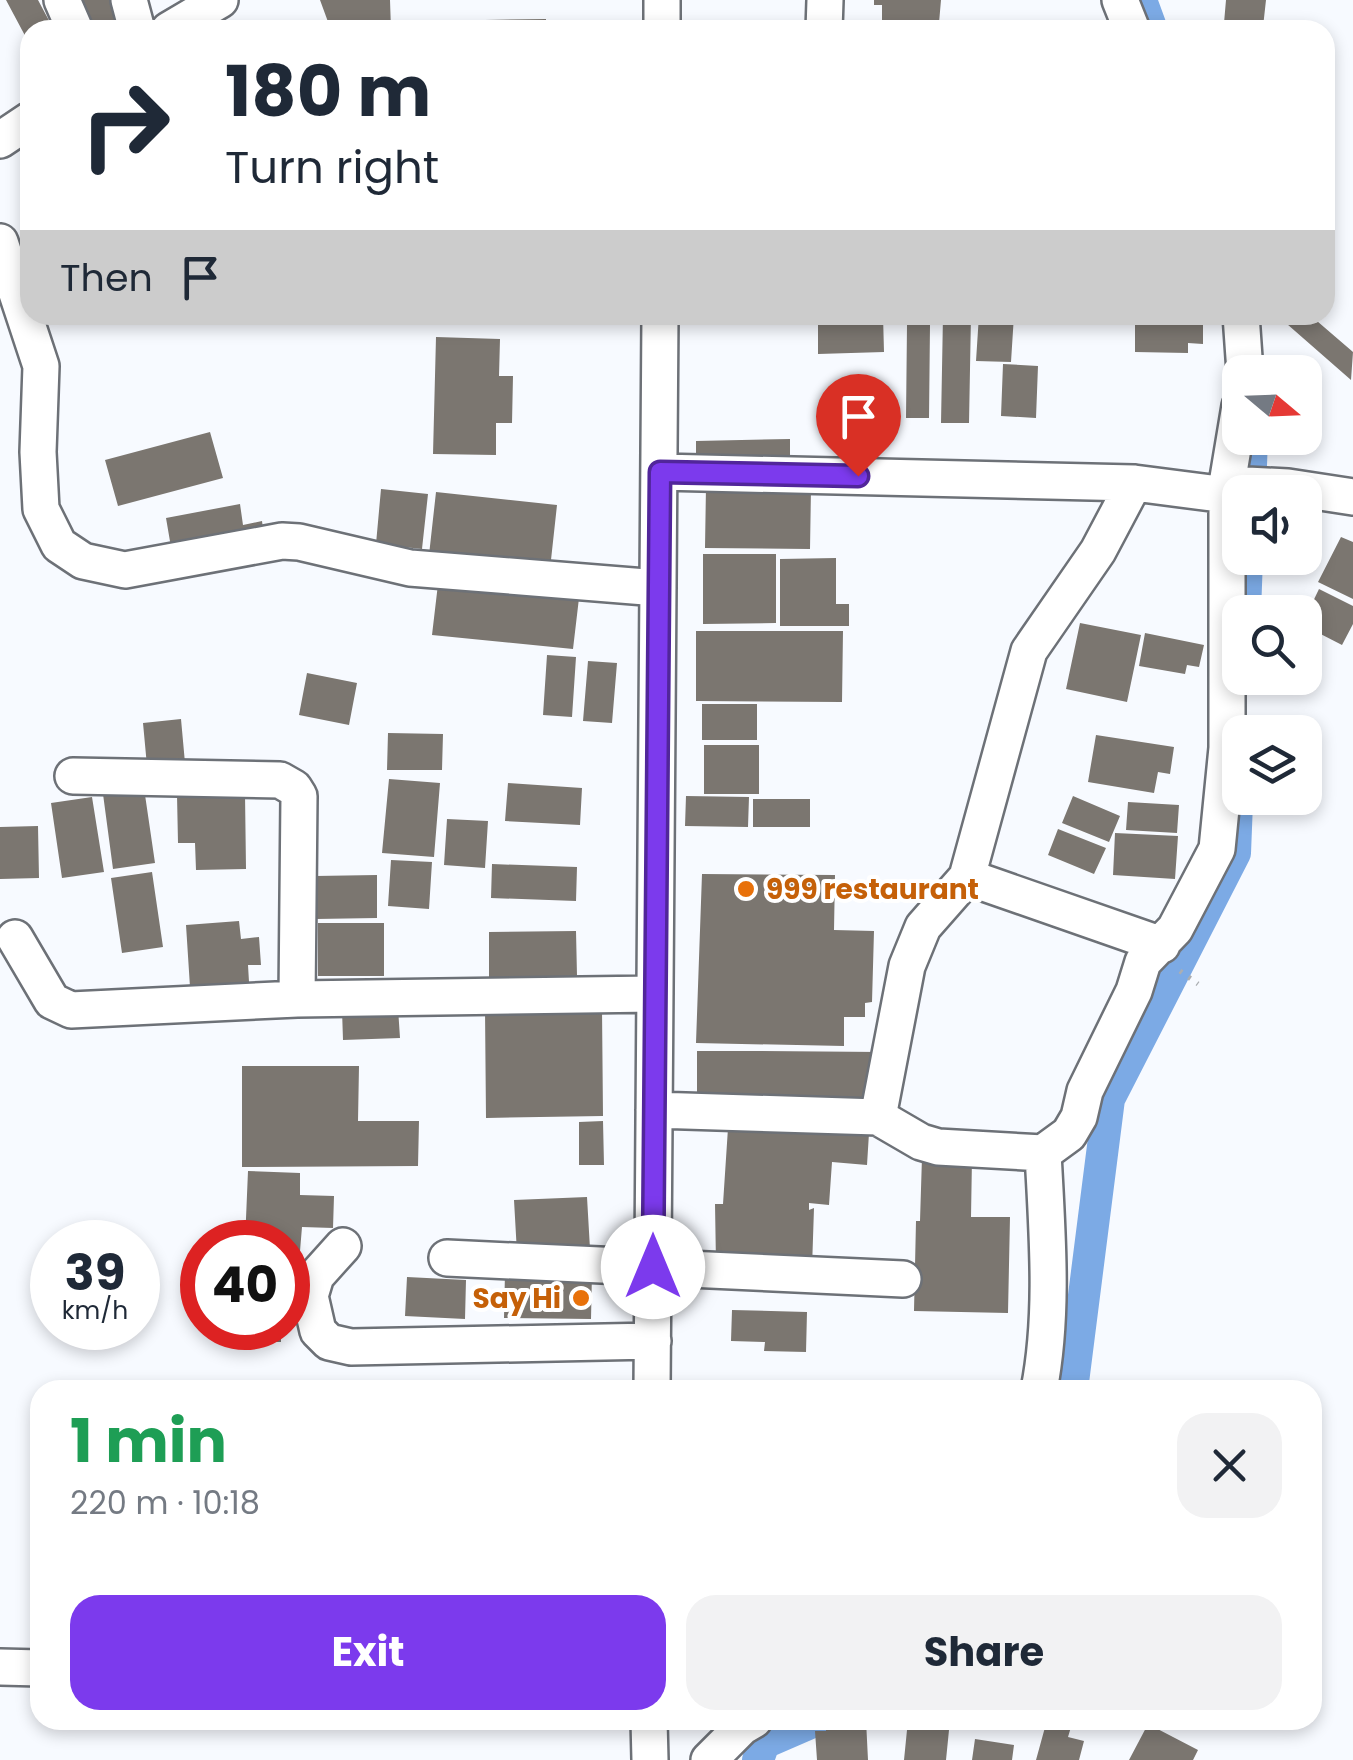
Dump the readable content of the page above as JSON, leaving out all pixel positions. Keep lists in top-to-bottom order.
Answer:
{
  "places": ["999 restaurant", "Say Hi"],
  "north": "right",
  "page": {
    "turn": ["180 m", "Turn right"],
    "then": "Then",
    "speed": "39 km/h",
    "limit": "40",
    "heading": ["1 min", "220 m · 10:18"],
    "buttons": ["Exit", "Share"]
  }
}
